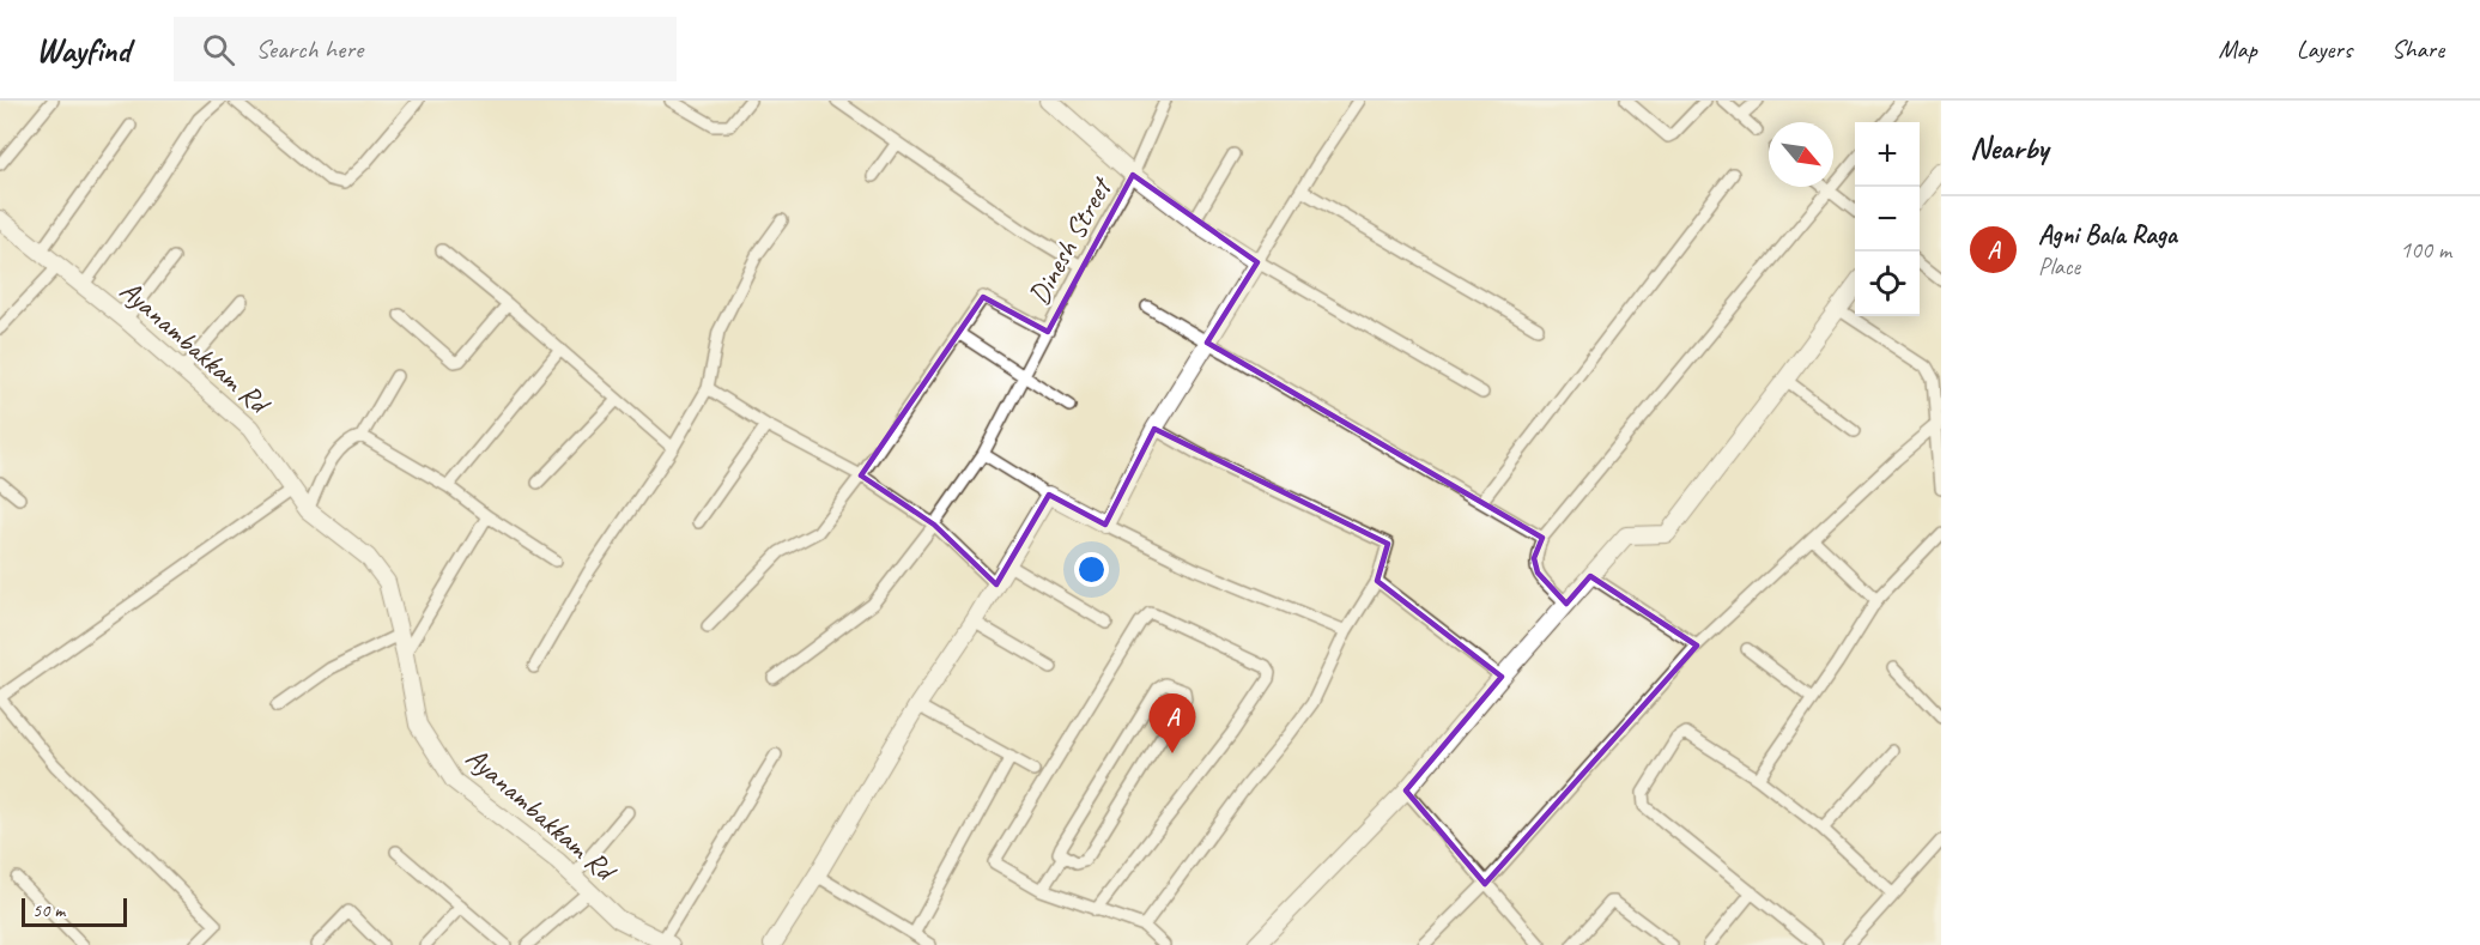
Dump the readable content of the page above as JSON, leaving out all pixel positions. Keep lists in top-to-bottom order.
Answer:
{
  "streets": {
    "street": ["Dinesh Street", "Ayanambakkam Rd"]
  },
  "scale_bar": "50 m",
  "north": "bottom right",
  "page": {
    "header": "Wayfind",
    "search": "Search here",
    "nav": ["Map", "Layers", "Share"],
    "heading": "Nearby",
    "map_buttons": ["+", "−"],
    "list": [
      {
        "mark": "A",
        "name": "Agni Bala Raga",
        "note": "Place",
        "value": "100 m"
      }
    ],
    "pins": "A",
    "scale": "50 m"
  }
}
